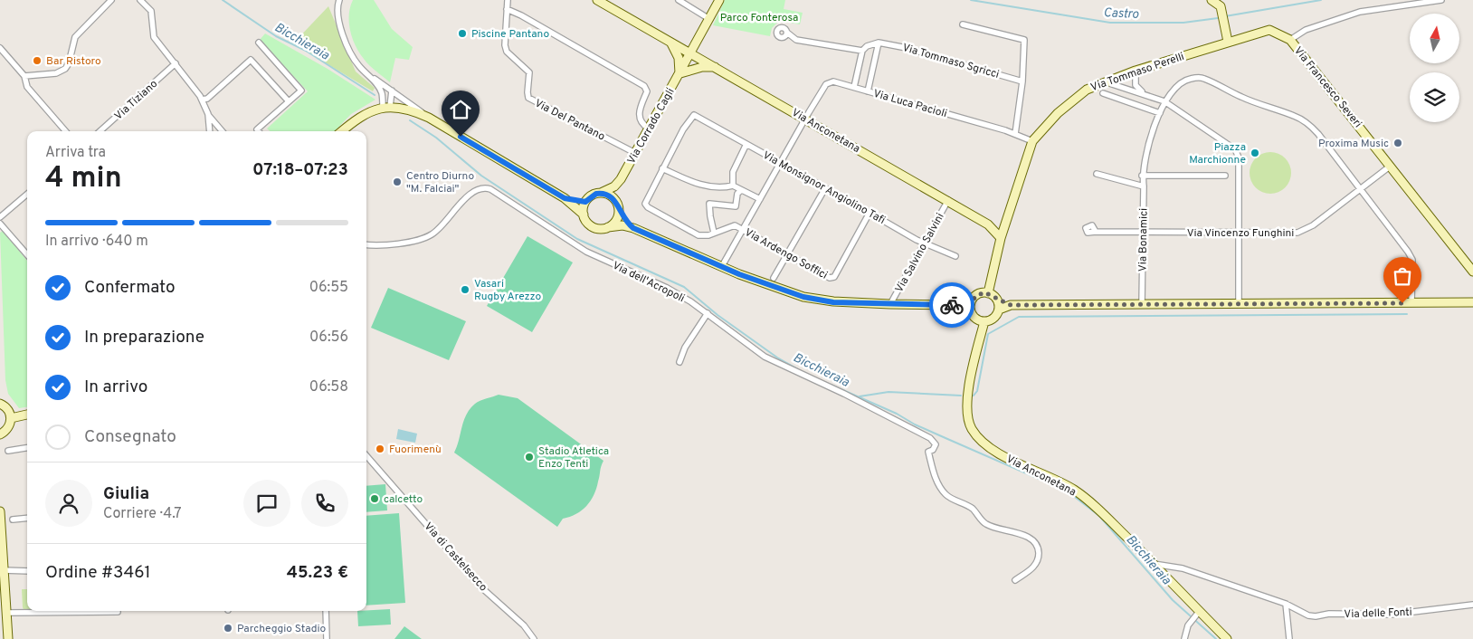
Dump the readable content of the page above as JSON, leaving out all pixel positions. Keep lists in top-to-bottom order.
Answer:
{
  "streets": {
    "main road": [
      "Via Tommaso Perelli",
      "Via Francesco Severi",
      "Via Corrado Cagli",
      "Via Anconetana"
    ],
    "street": [
      "Via Tommaso Sgricci",
      "Via Tiziano",
      "Via Luca Pacioli",
      "Via Del Pantano",
      "Via Monsignor Angiolino Tafi",
      "Via Vincenzo Funghini",
      "Via Bonamici",
      "Via Salvino Salvini",
      "Via Ardengo Soffici",
      "Via dell'Acropoli",
      "Via di Castelsecco",
      "Via delle Fonti"
    ]
  },
  "crossings": [
    ["Via Tommaso Perelli", "Via Francesco Severi"],
    ["Via Tommaso Perelli", "Via Luca Pacioli"],
    ["Via Tommaso Perelli", "Via Anconetana"],
    ["Via Francesco Severi", "Via Vincenzo Funghini"],
    ["Via Luca Pacioli", "Via Anconetana"],
    ["Via Luca Pacioli", "Via Monsignor Angiolino Tafi"],
    ["Via Luca Pacioli", "Via Ardengo Soffici"],
    ["Via Del Pantano", "Via Corrado Cagli"],
    ["Via Corrado Cagli", "Via Anconetana"],
    ["Via Anconetana", "Via Salvino Salvini"],
    ["Via Anconetana", "Via delle Fonti"],
    ["Via Monsignor Angiolino Tafi", "Via Salvino Salvini"],
    ["Via Monsignor Angiolino Tafi", "Via Ardengo Soffici"],
    ["Via Vincenzo Funghini", "Via Bonamici"]
  ],
  "water": ["Castro", "Bicchieraia"],
  "parks": ["Parco Fonterosa"],
  "places": [
    "Piscine Pantano",
    "Bar Ristoro",
    "Proxima Music",
    "Piazza Marchionne",
    "Centro Diurno \"M. Falciai\"",
    "Vasari Rugby Arezzo",
    "Fuorimenù",
    "Stadio Atletica Enzo Tenti",
    "calcetto",
    "Parcheggio Stadio"
  ],
  "north": "top",
  "page": {
    "heading": ["4 min", "Arriva tra", "07:18–07:23"],
    "panel": [
      "Giulia",
      "Corriere · 4.7",
      "Ordine #3461",
      "45.23 €"
    ],
    "bar": "In arrivo · 640 m",
    "list": [
      ["Confermato", "06:55"],
      ["In preparazione", "06:56"],
      ["In arrivo", "06:58"],
      "Consegnato"
    ]
  }
}
